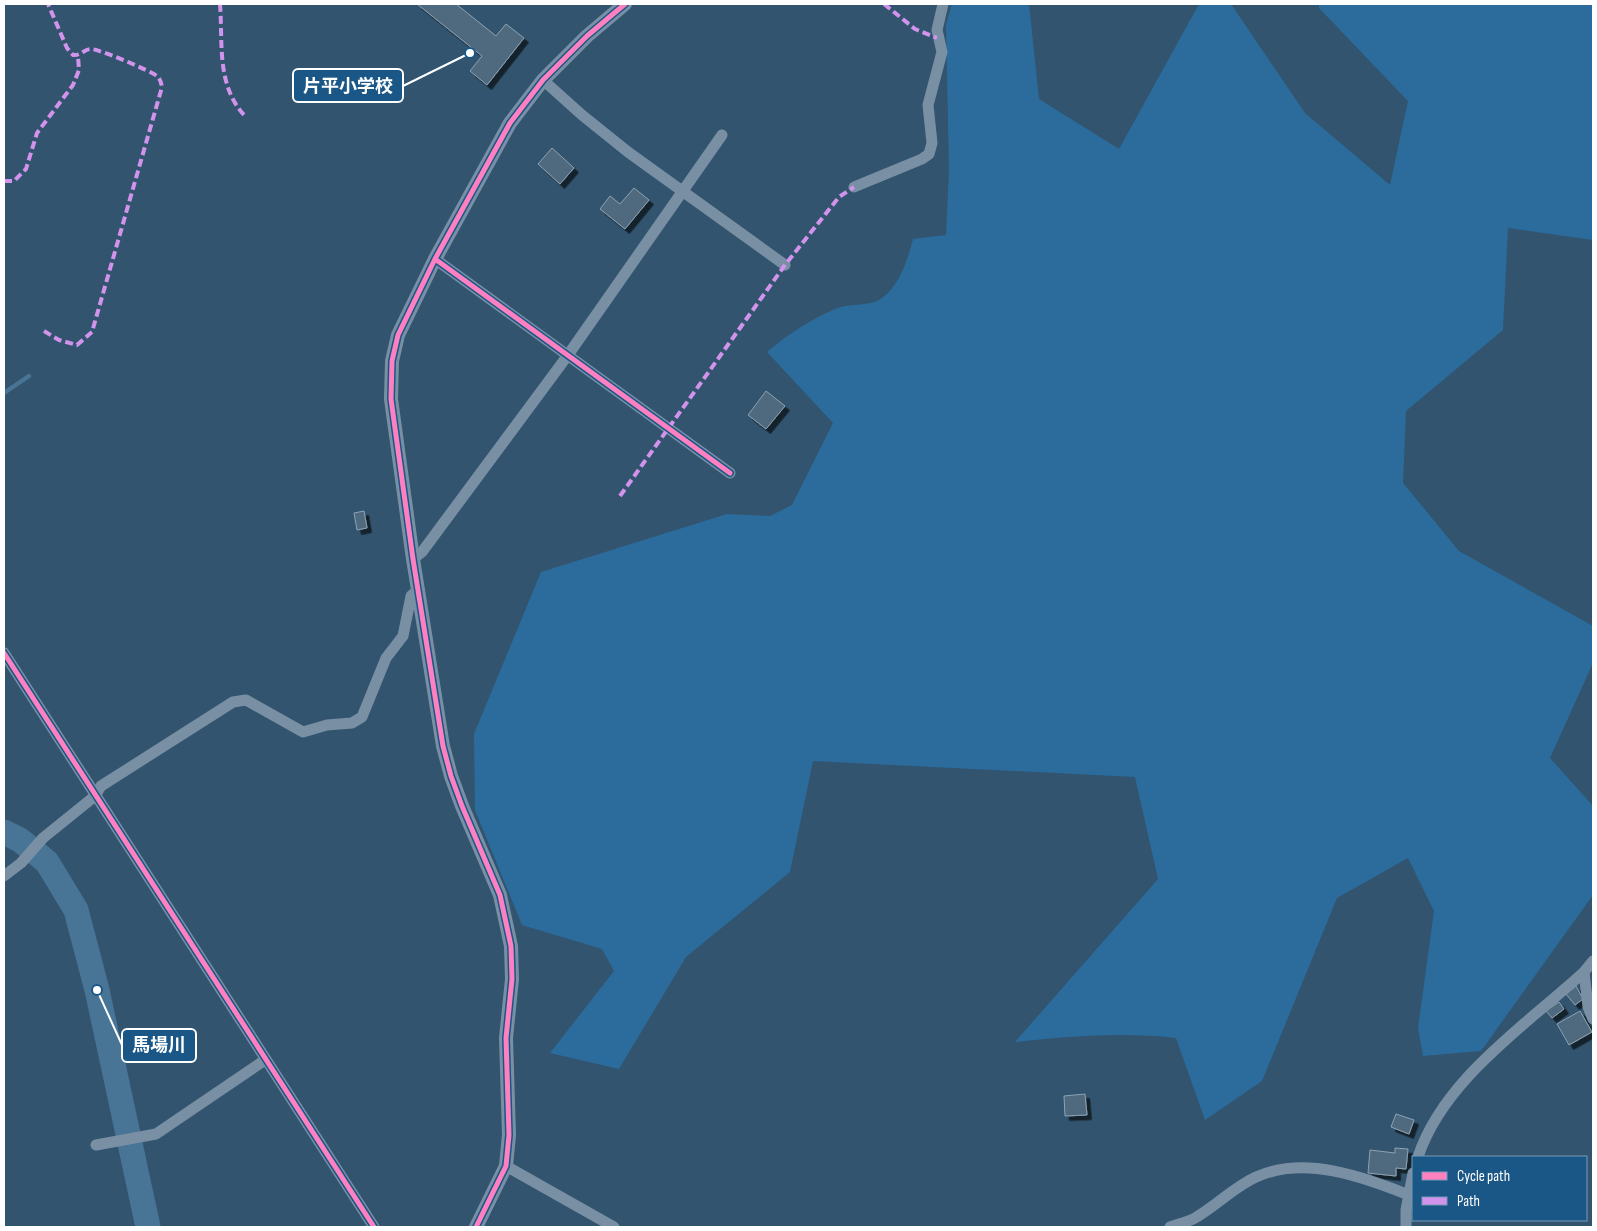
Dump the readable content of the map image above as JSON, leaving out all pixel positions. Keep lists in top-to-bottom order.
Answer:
{
  "places": ["片平小学校", "馬場川"],
  "legend": ["Cycle path", "Path"]
}
